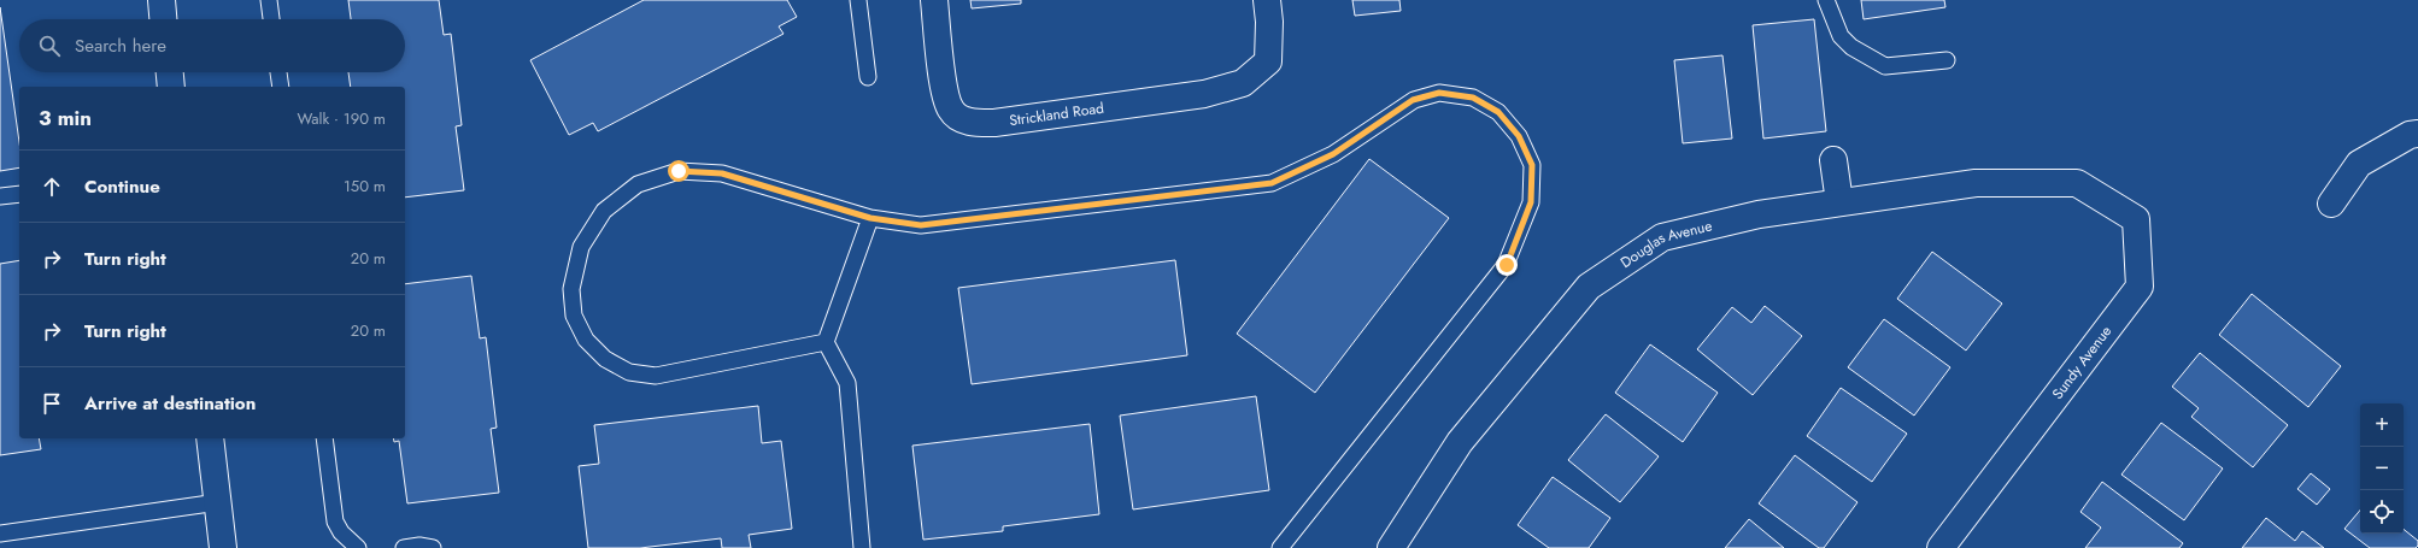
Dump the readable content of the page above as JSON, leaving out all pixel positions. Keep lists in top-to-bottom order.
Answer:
{
  "streets": {
    "street": ["Strickland Road", "Douglas Avenue", "Sundy Avenue"]
  },
  "crossings": [
    ["Douglas Avenue", "Sundy Avenue"]
  ],
  "page": {
    "search": "Search here",
    "heading": ["3 min", "Walk · 190 m"],
    "list": [
      ["Continue", "150 m"],
      ["Turn right", "20 m"],
      ["Turn right", "20 m"],
      "Arrive at destination"
    ],
    "map_buttons": ["+", "−"]
  }
}
